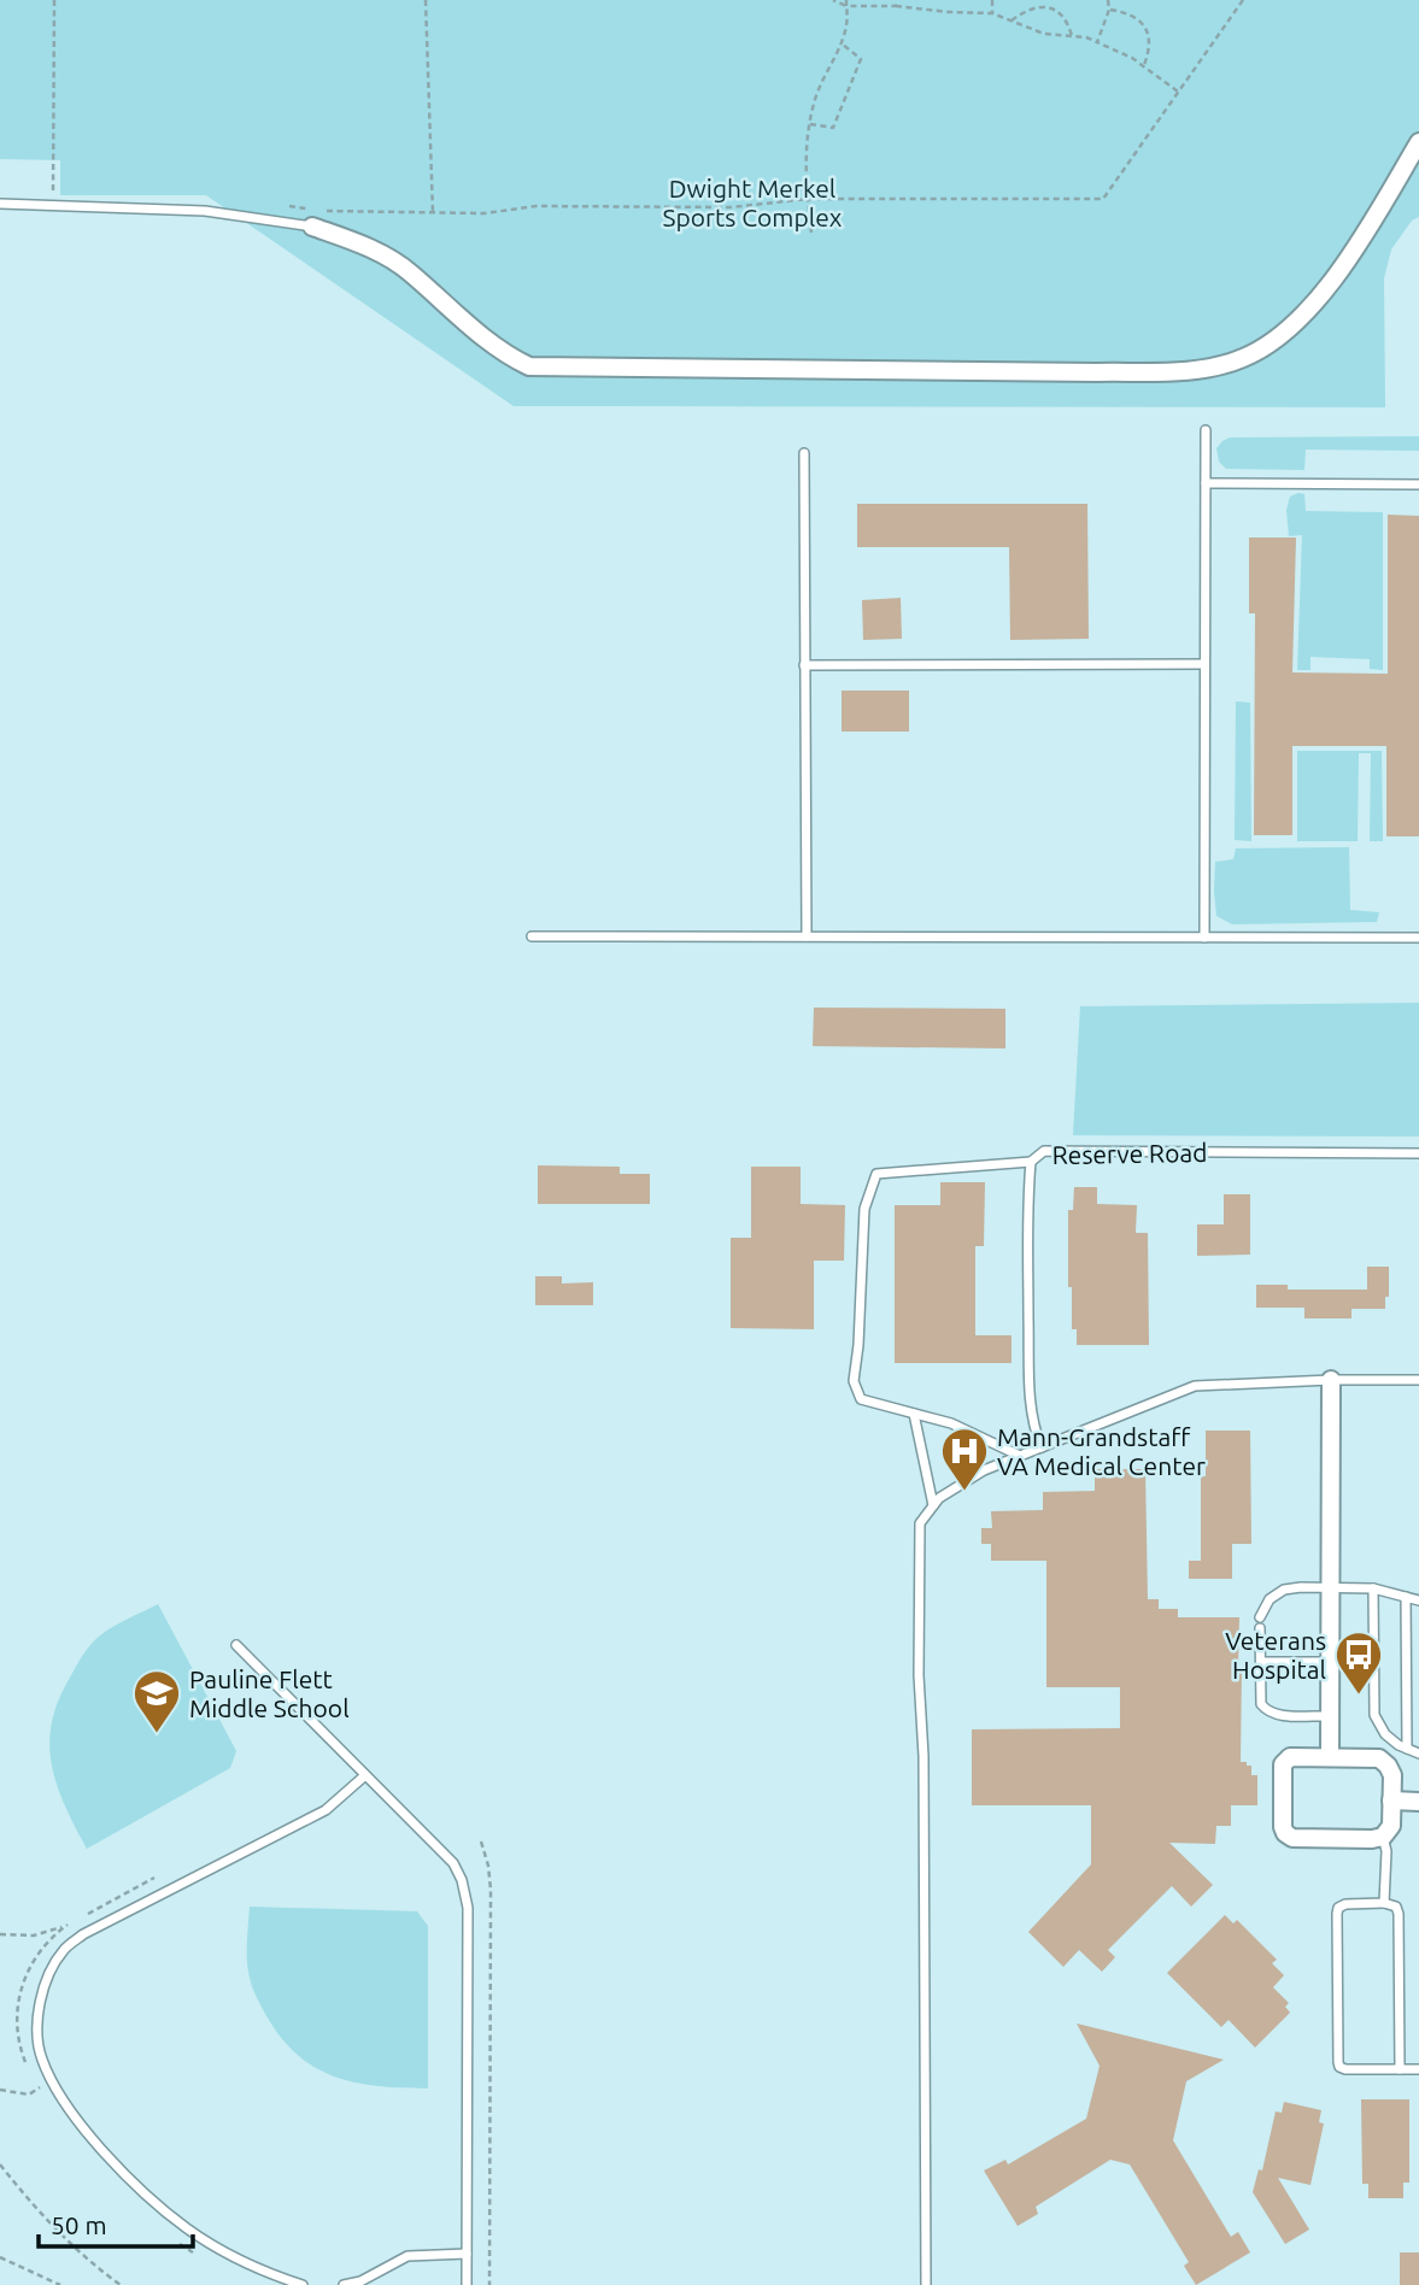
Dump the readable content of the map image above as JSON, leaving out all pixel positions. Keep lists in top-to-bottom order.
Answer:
{
  "streets": {
    "lane": ["Reserve Road"]
  },
  "parks": ["Dwight Merkel Sports Complex"],
  "places": {
    "hospital": ["Mann-Grandstaff VA Medical Center"],
    "bus stop": ["Veterans Hospital"],
    "school or university": ["Pauline Flett Middle School"]
  },
  "scale_bar": "50 m"
}
